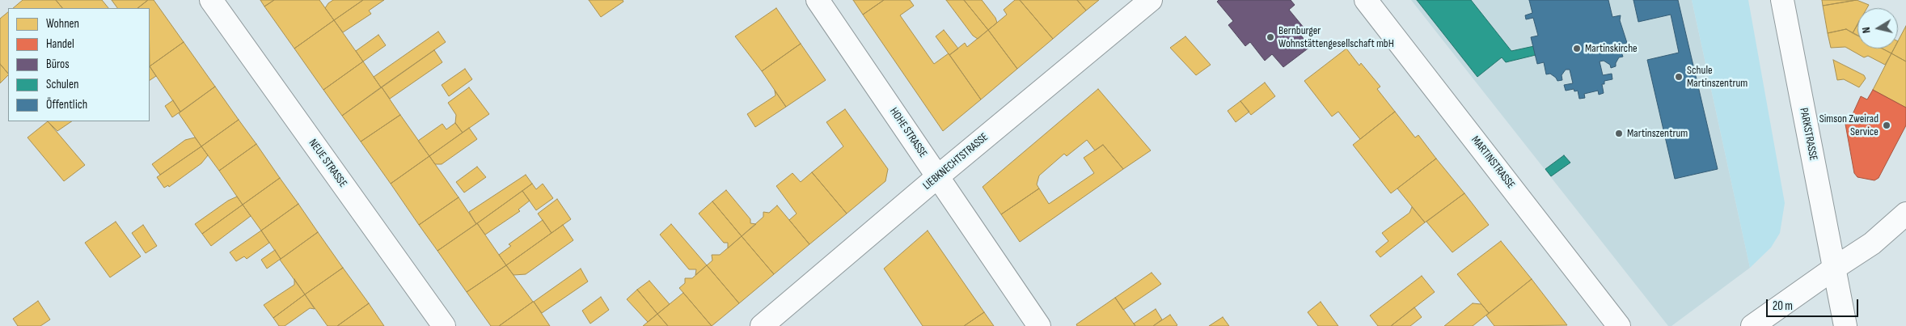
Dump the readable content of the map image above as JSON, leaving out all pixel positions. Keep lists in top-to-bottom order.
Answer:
{
  "streets": {
    "street": [
      "HOHE STRASSE",
      "PARKSTRASSE",
      "LIEBKNECHTSTRASSE",
      "MARTINSTRASSE",
      "NEUE STRASSE"
    ]
  },
  "crossings": [
    ["HOHE STRASSE", "LIEBKNECHTSTRASSE"]
  ],
  "places": [
    "Bernburger Wohnstättengesellschaft mbH",
    "Martinskirche",
    "Schule Martinszentrum",
    "Simson Zweirad Service",
    "Martinszentrum"
  ],
  "legend": [
    "Wohnen",
    "Handel",
    "Büros",
    "Schulen",
    "Öffentlich"
  ],
  "scale_bar": "20 m",
  "north": "left"
}
